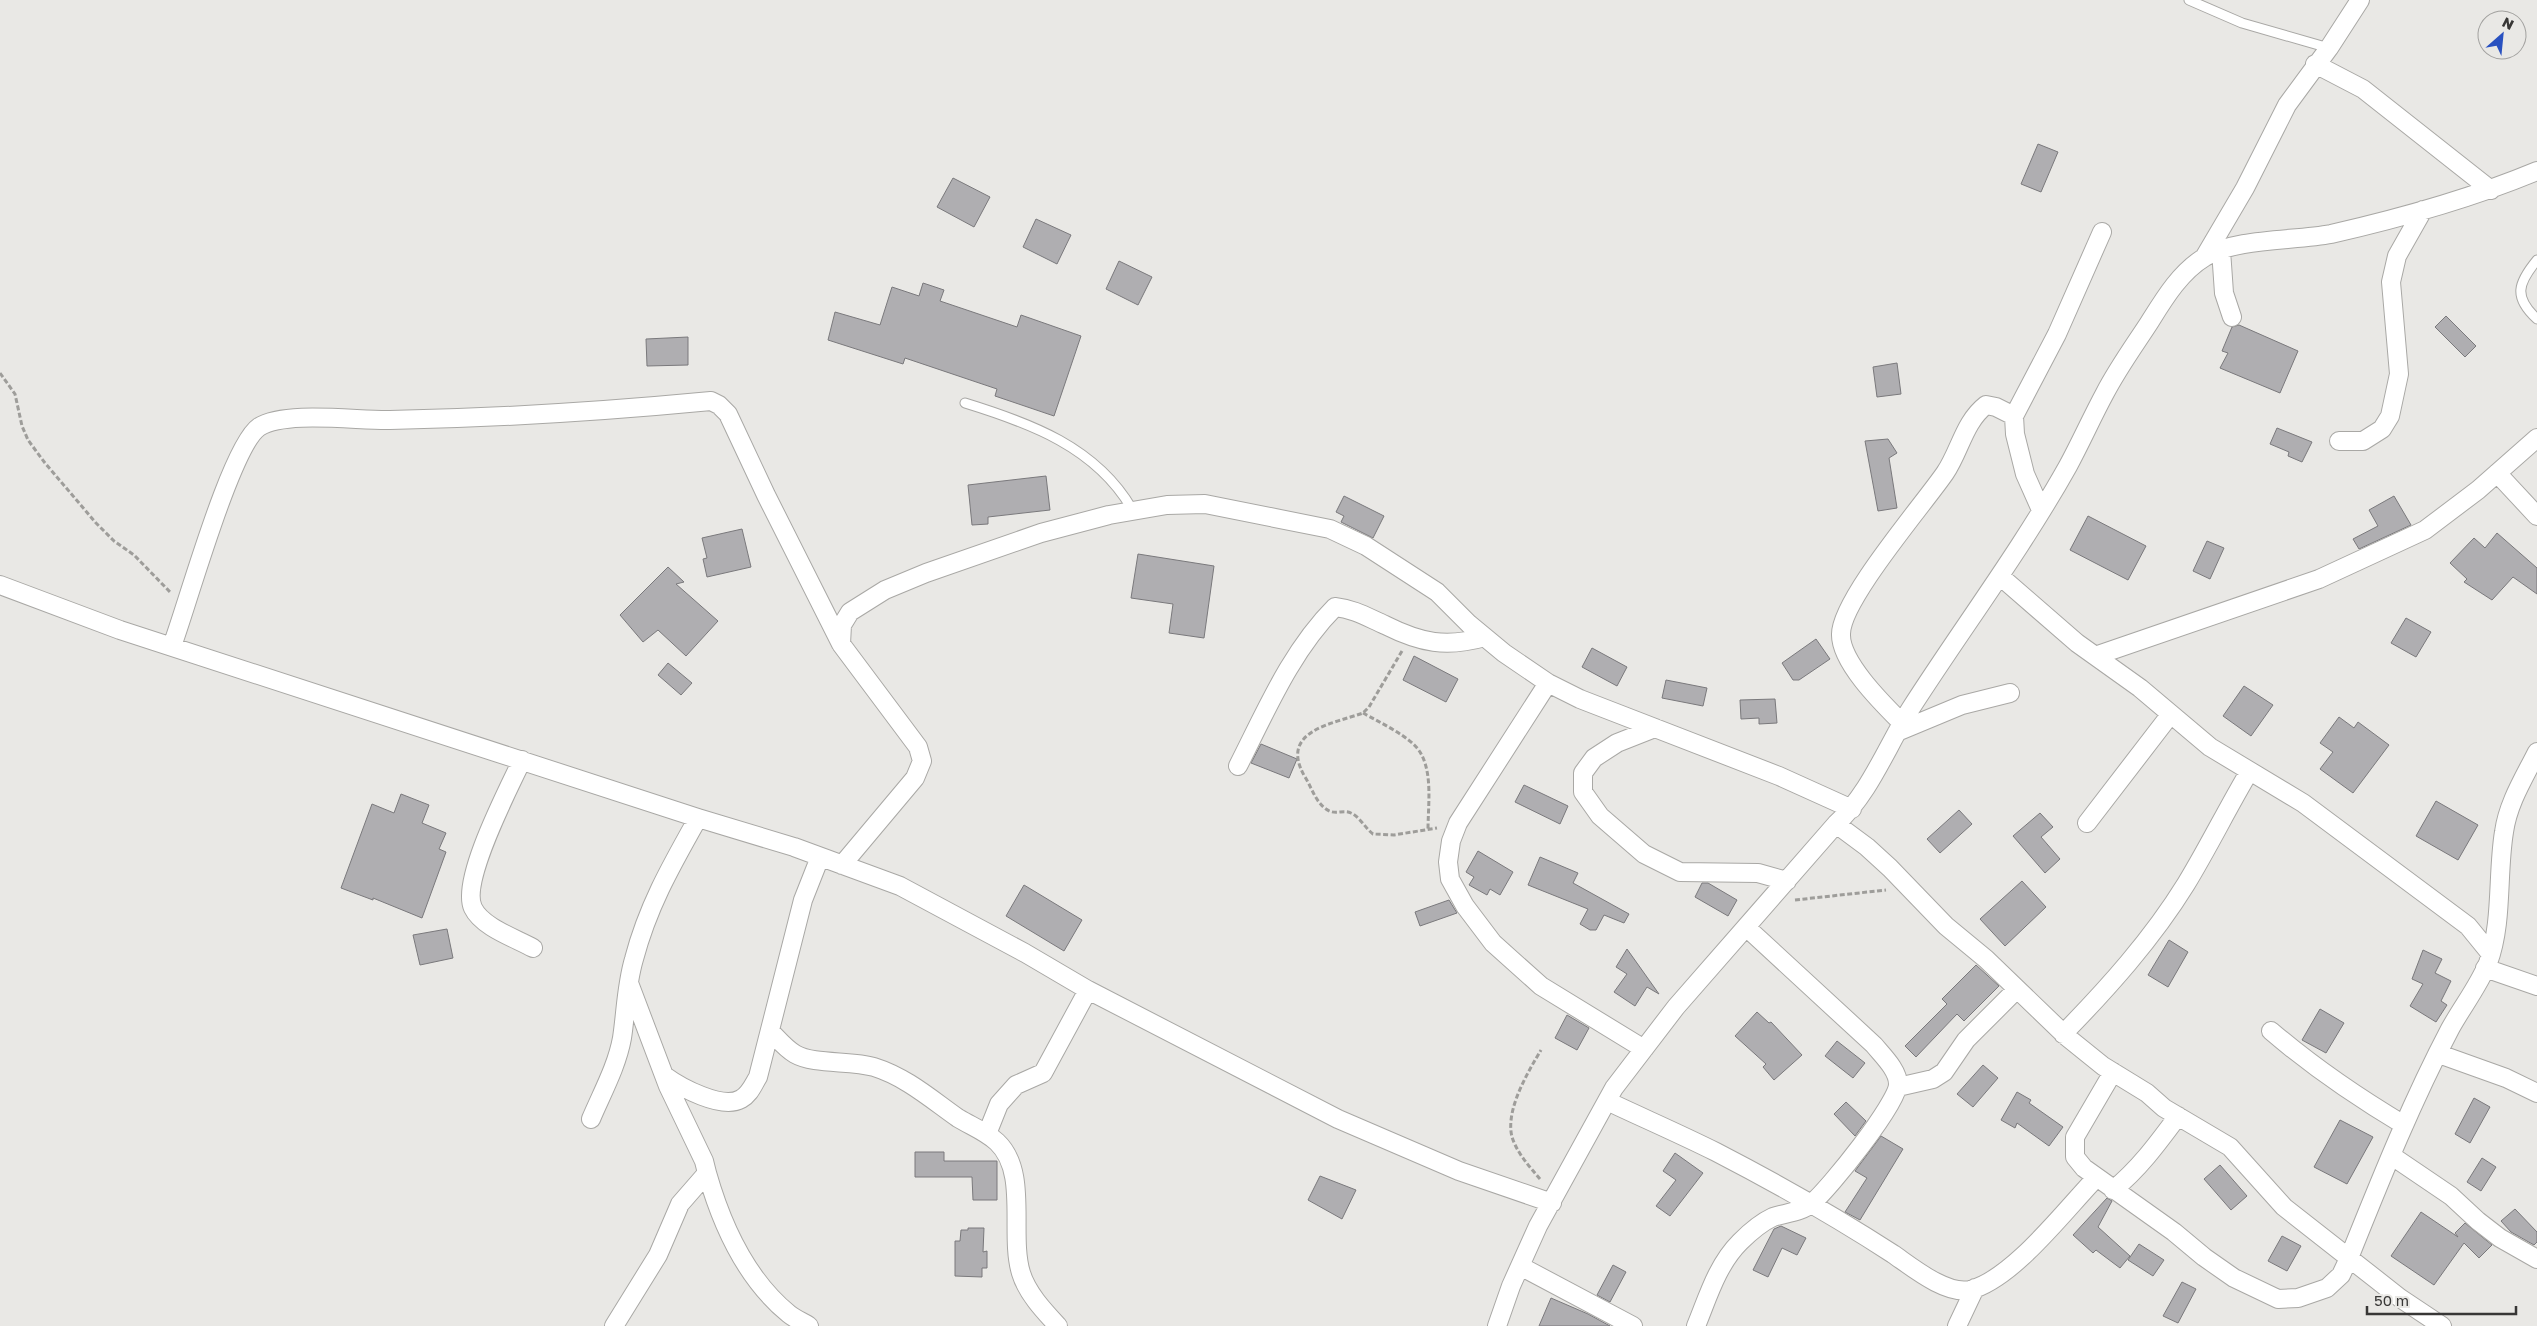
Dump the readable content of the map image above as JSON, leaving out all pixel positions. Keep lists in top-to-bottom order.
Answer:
{
  "scale_bar": "50 m",
  "north": "top right"
}
